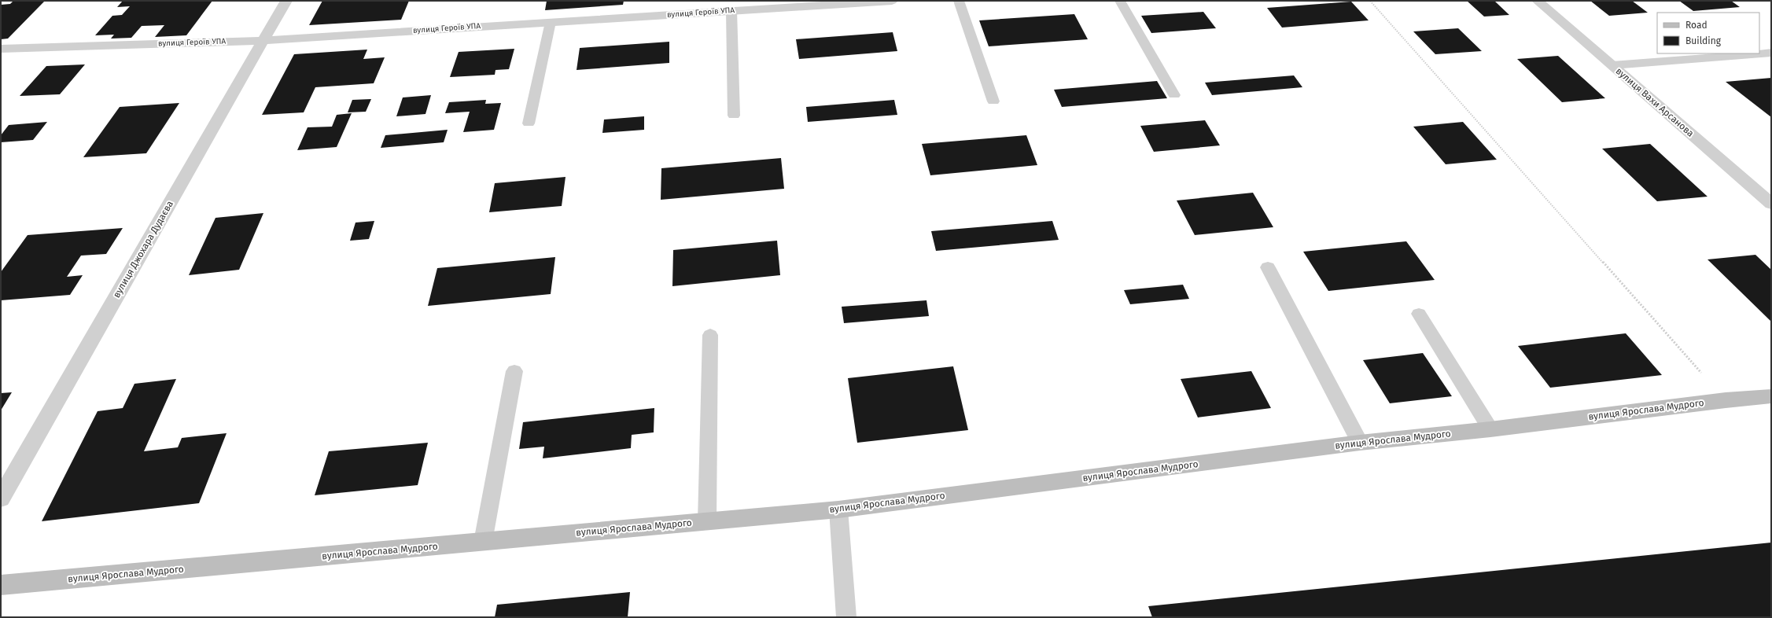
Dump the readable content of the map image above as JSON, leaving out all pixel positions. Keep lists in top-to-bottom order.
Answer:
{
  "streets": {
    "street": [
      "вулиця Героїв УПА",
      "вулиця Вахи Арсанова",
      "вулиця Джохара Дудаєва",
      "вулиця Ярослава Мудрого"
    ]
  },
  "crossings": [
    ["вулиця Героїв УПА", "вулиця Джохара Дудаєва"]
  ],
  "legend": ["Road", "Building"]
}
